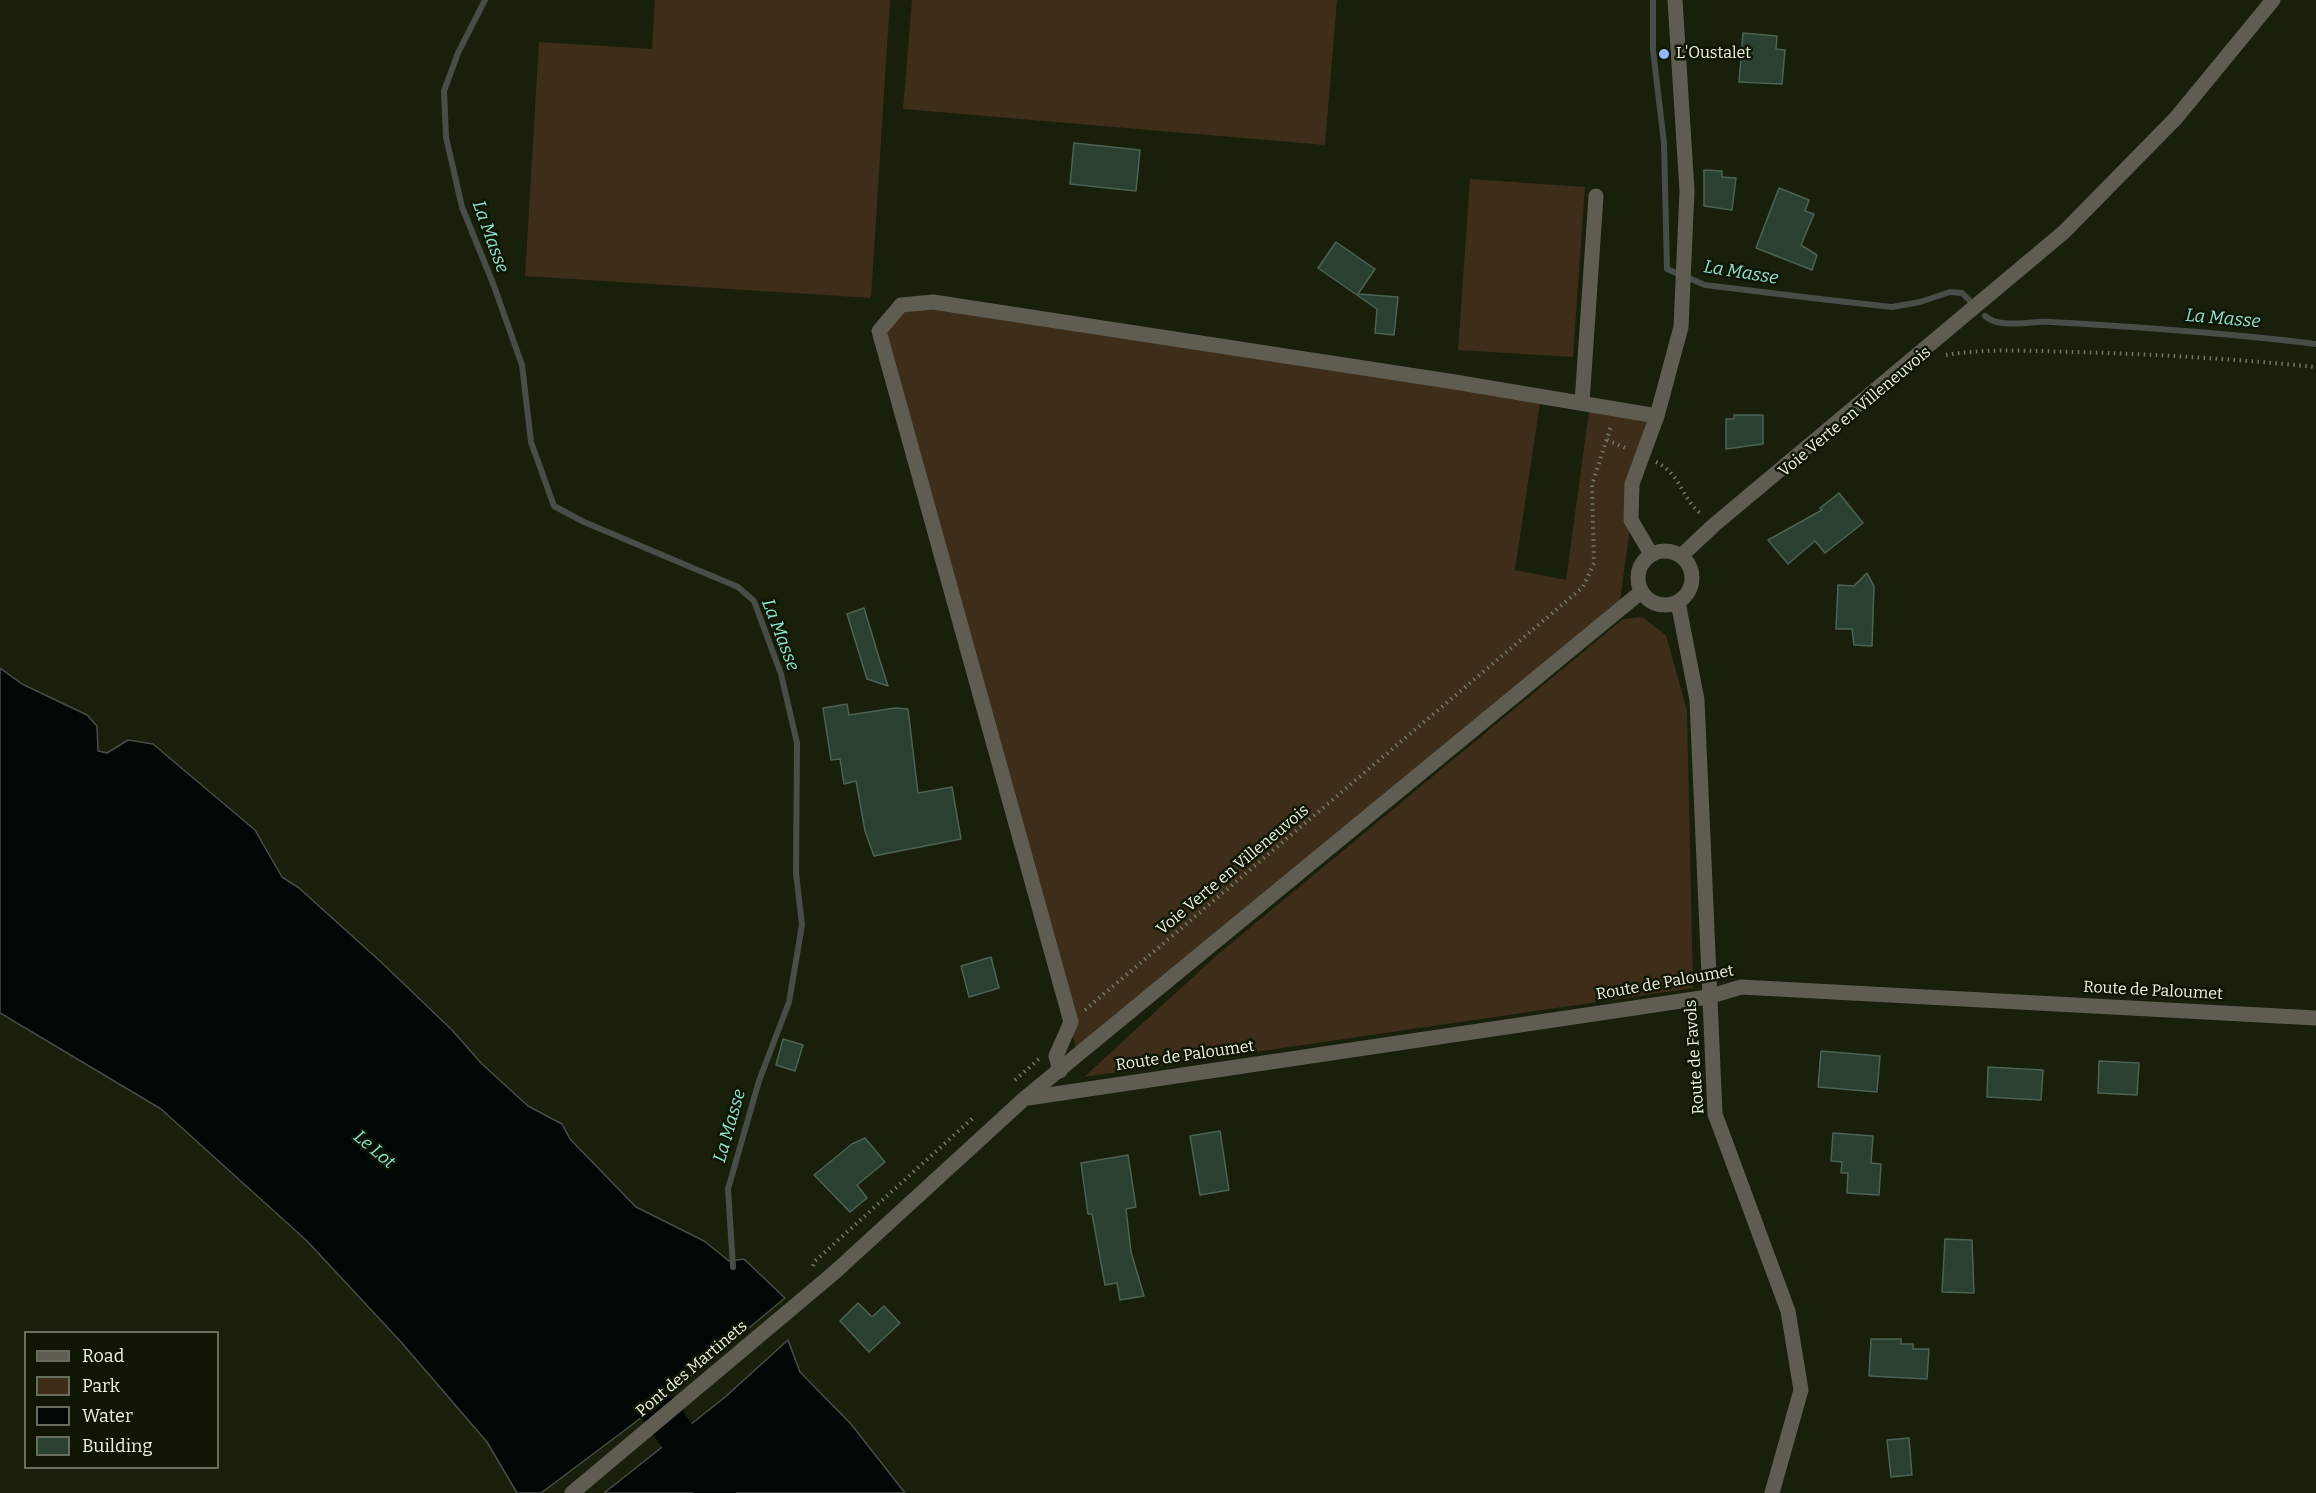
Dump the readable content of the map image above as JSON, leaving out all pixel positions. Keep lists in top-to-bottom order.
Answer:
{
  "streets": {
    "street": ["Route de Paloumet", "Route de Favols", "Pont des Martinets"],
    "path": ["Voie Verte en Villeneuvois"]
  },
  "crossings": [
    ["Route de Paloumet", "Route de Favols"],
    ["Route de Paloumet", "Pont des Martinets"],
    ["Route de Favols", "Pont des Martinets"]
  ],
  "water": ["La Masse", "Le Lot"],
  "places": ["L'Oustalet"],
  "legend": [
    "Road",
    "Park",
    "Water",
    "Building"
  ]
}
